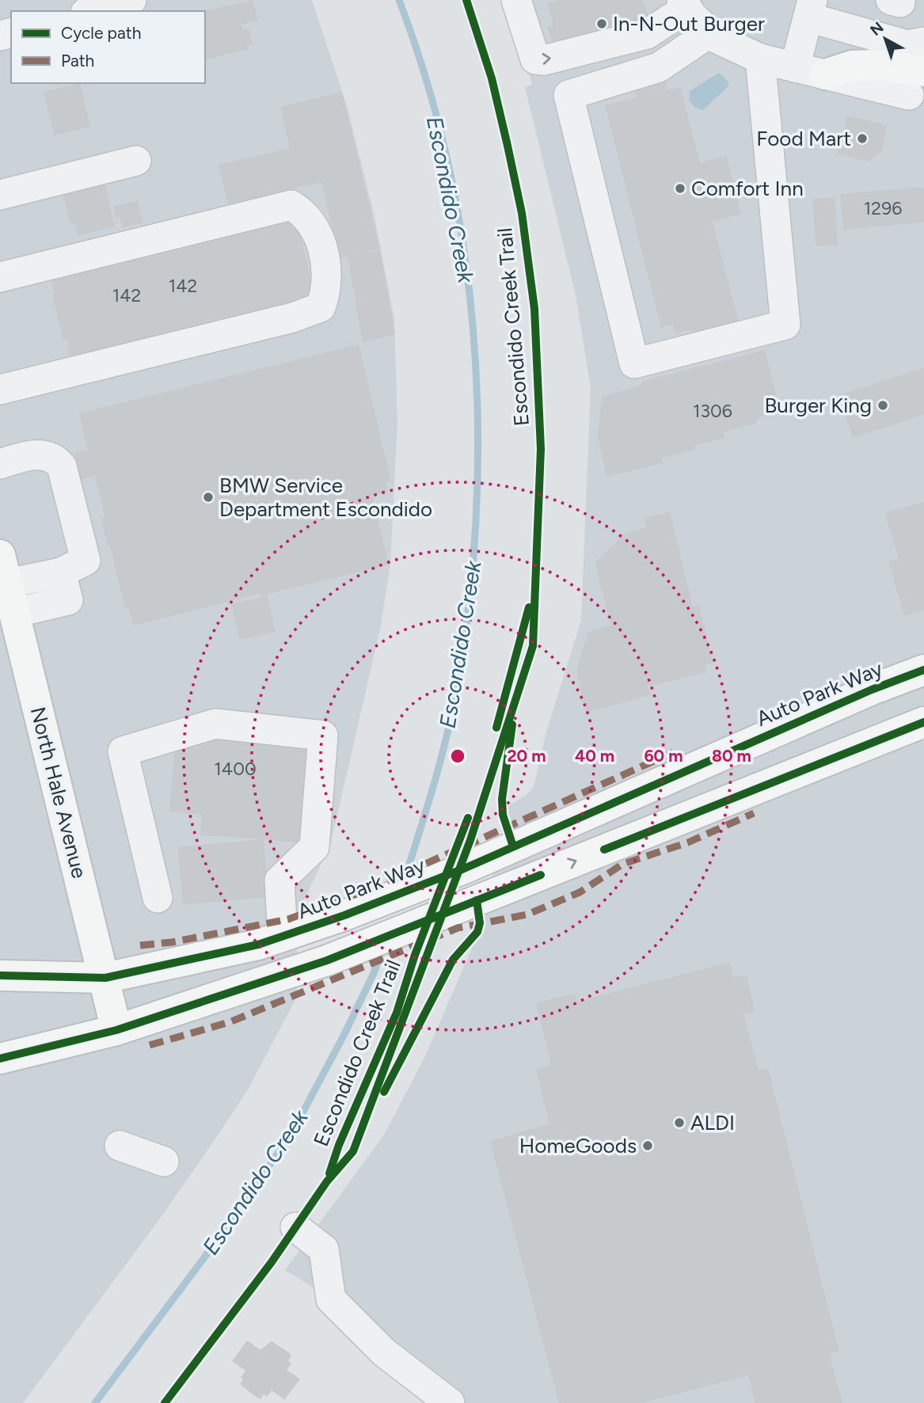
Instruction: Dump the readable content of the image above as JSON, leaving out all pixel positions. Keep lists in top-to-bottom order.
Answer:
{
  "streets": {
    "main road": ["Auto Park Way", "North Hale Avenue"],
    "cycle path": ["Escondido Creek Trail"]
  },
  "crossings": [
    ["Auto Park Way", "North Hale Avenue"]
  ],
  "water": ["Escondido Creek"],
  "places": [
    "In-N-Out Burger",
    "Food Mart",
    "Comfort Inn",
    "Burger King",
    "BMW Service Department Escondido",
    "ALDI",
    "HomeGoods"
  ],
  "house_numbers": [
    "1296",
    "142",
    "142",
    "1306",
    "1400"
  ],
  "legend": ["Cycle path", "Path"],
  "north": "top left",
  "rings": [
    "20 m",
    "40 m",
    "60 m",
    "80 m"
  ]
}
